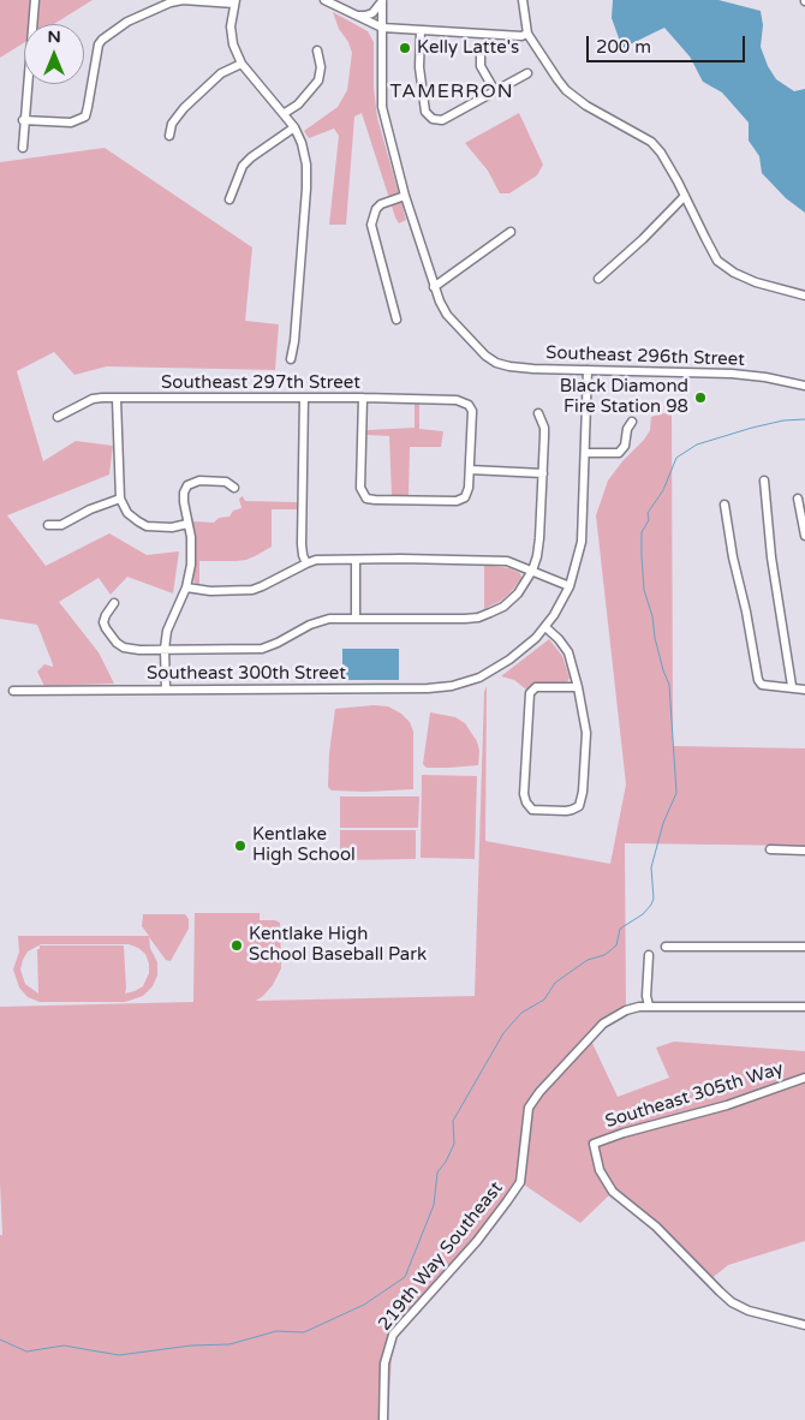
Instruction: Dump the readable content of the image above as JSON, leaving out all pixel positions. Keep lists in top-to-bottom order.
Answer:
{
  "streets": {
    "street": [
      "Southeast 296th Street",
      "Southeast 297th Street",
      "Southeast 300th Street",
      "Southeast 305th Way",
      "219th Way Southeast"
    ]
  },
  "crossings": [
    ["Southeast 296th Street", "Southeast 300th Street"]
  ],
  "districts": ["TAMERRON"],
  "places": [
    "Kelly Latte's",
    "Black Diamond Fire Station 98",
    "Kentlake High School",
    "Kentlake High School Baseball Park"
  ],
  "scale_bar": "200 m",
  "north": "top"
}
